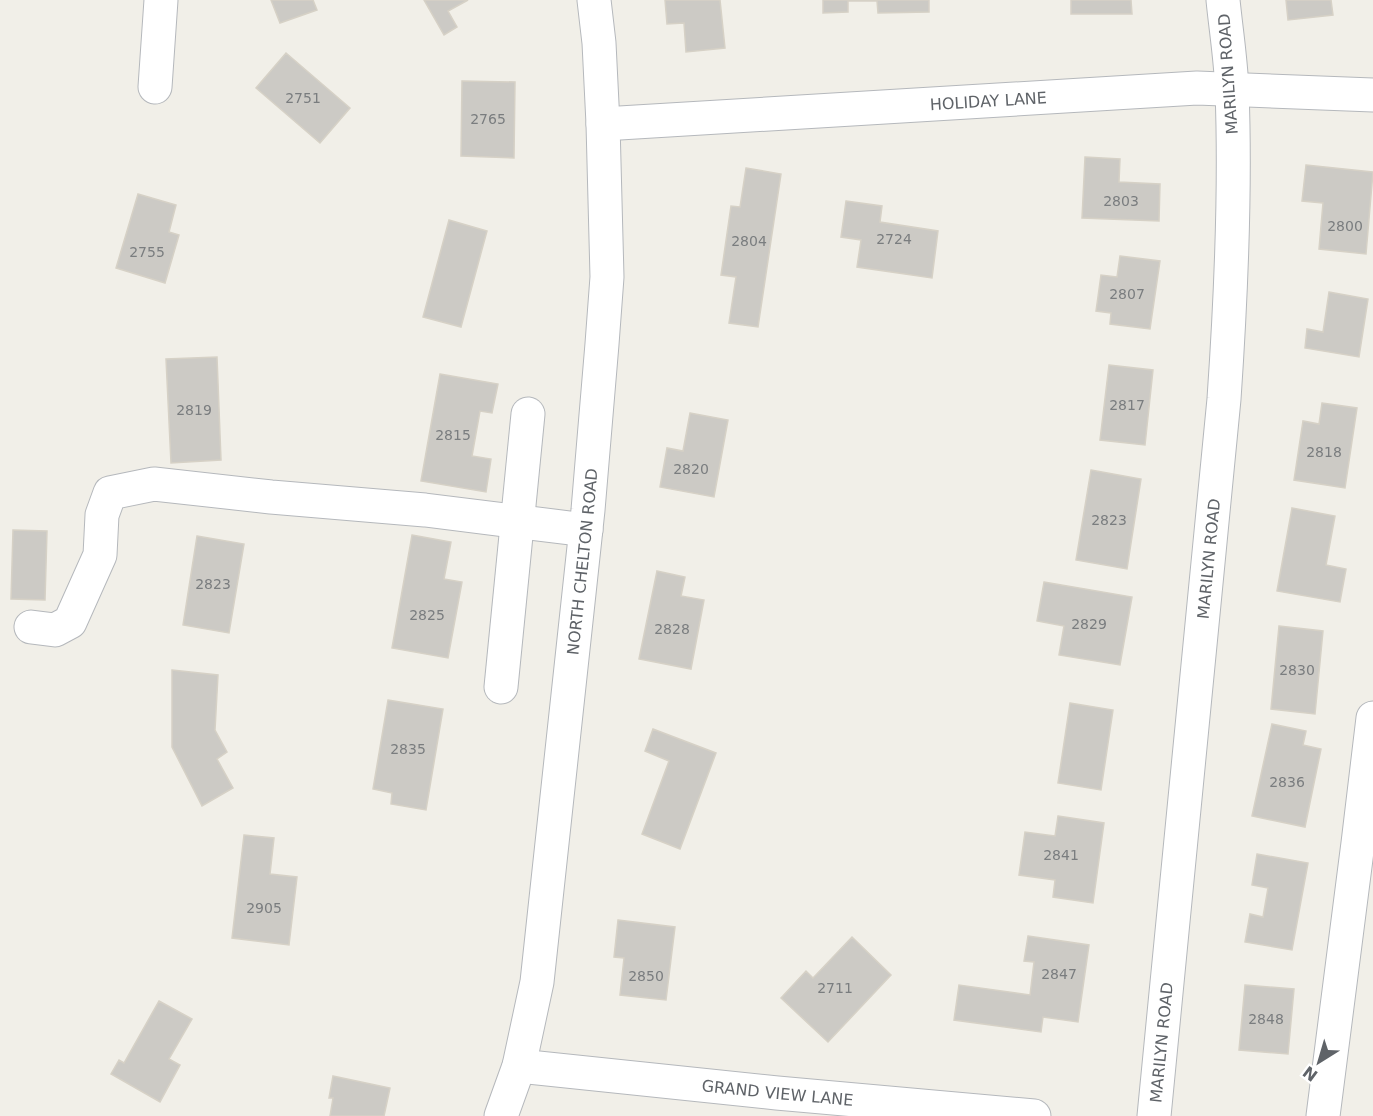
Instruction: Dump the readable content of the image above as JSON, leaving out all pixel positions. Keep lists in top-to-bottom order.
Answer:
{
  "streets": {
    "street": [
      "MARILYN ROAD",
      "HOLIDAY LANE",
      "NORTH CHELTON ROAD",
      "GRAND VIEW LANE"
    ]
  },
  "crossings": [
    ["MARILYN ROAD", "HOLIDAY LANE"],
    ["HOLIDAY LANE", "NORTH CHELTON ROAD"],
    ["NORTH CHELTON ROAD", "GRAND VIEW LANE"]
  ],
  "house_numbers": [
    "2751",
    "2765",
    "2803",
    "2800",
    "2724",
    "2804",
    "2755",
    "2807",
    "2817",
    "2819",
    "2815",
    "2818",
    "2820",
    "2823",
    "2823",
    "2825",
    "2829",
    "2828",
    "2830",
    "2835",
    "2836",
    "2841",
    "2905",
    "2847",
    "2850",
    "2711",
    "2848"
  ],
  "north": "bottom left"
}
